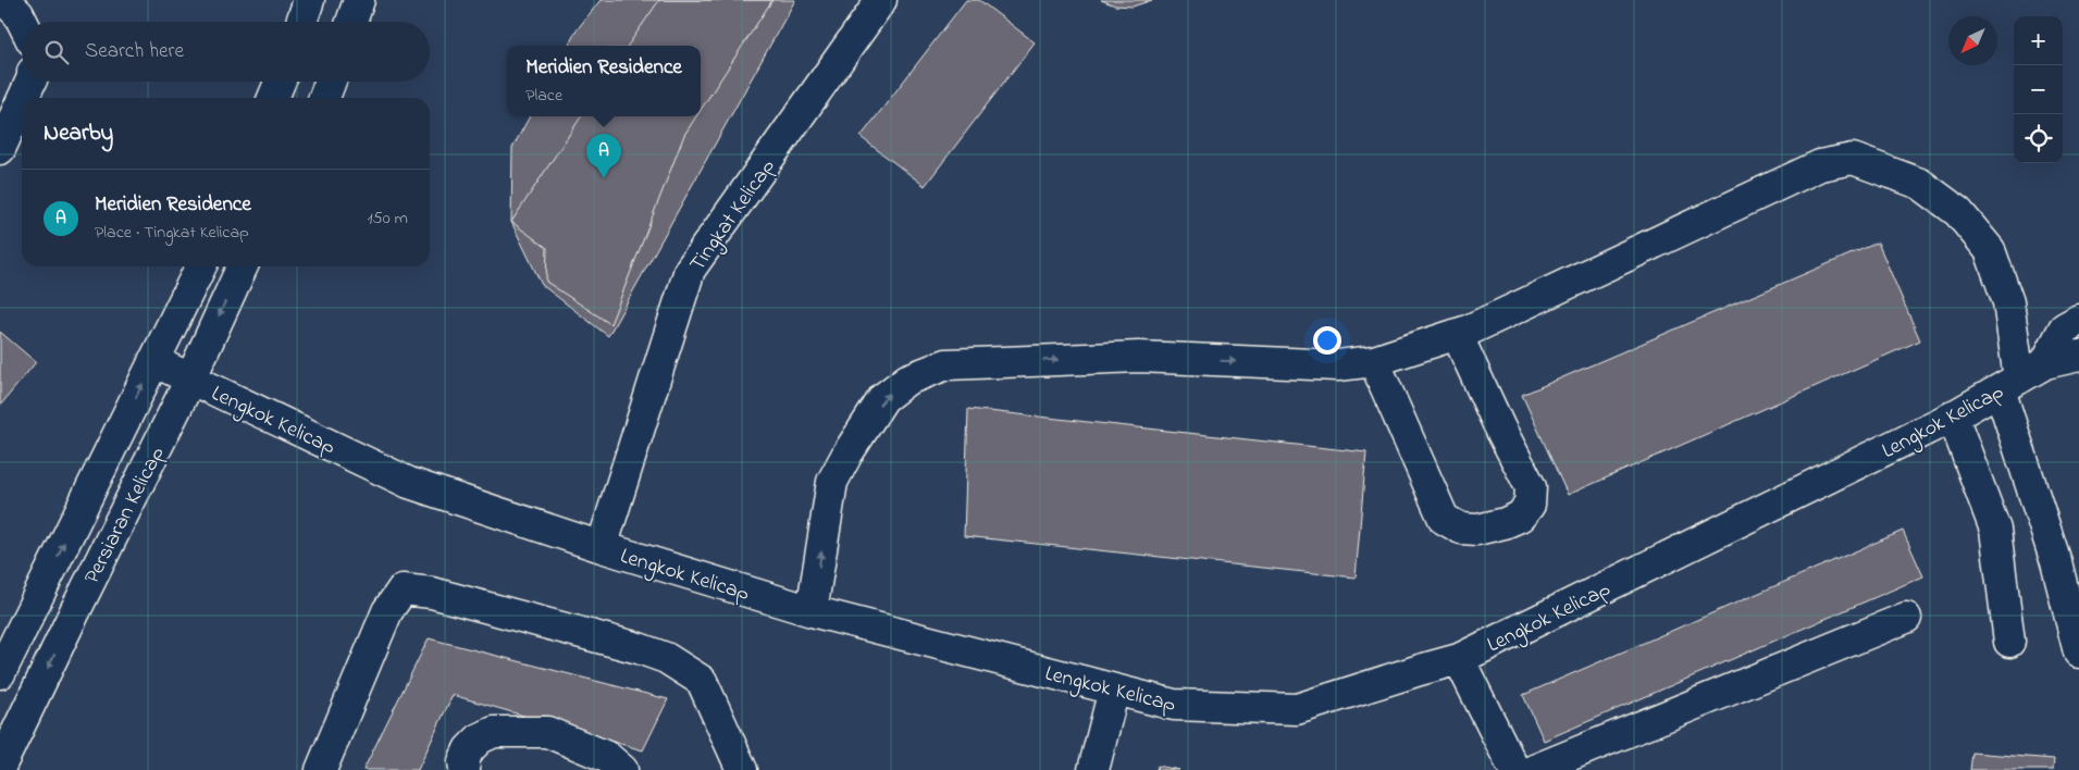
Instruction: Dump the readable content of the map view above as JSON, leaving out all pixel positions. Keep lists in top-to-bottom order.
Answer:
{
  "streets": {
    "street": ["Tingkat Kelicap", "Lengkok Kelicap", "Persiaran Kelicap"]
  },
  "crossings": [
    ["Tingkat Kelicap", "Lengkok Kelicap"],
    ["Lengkok Kelicap", "Persiaran Kelicap"]
  ],
  "north": "bottom left",
  "page": {
    "map_buttons": ["+", "−"],
    "search": "Search here",
    "popup": ["Meridien Residence", "Place"],
    "heading": "Nearby",
    "pins": "A",
    "list": [
      {
        "mark": "A",
        "name": "Meridien Residence",
        "note": "Place · Tingkat Kelicap",
        "value": "150 m"
      }
    ]
  }
}
